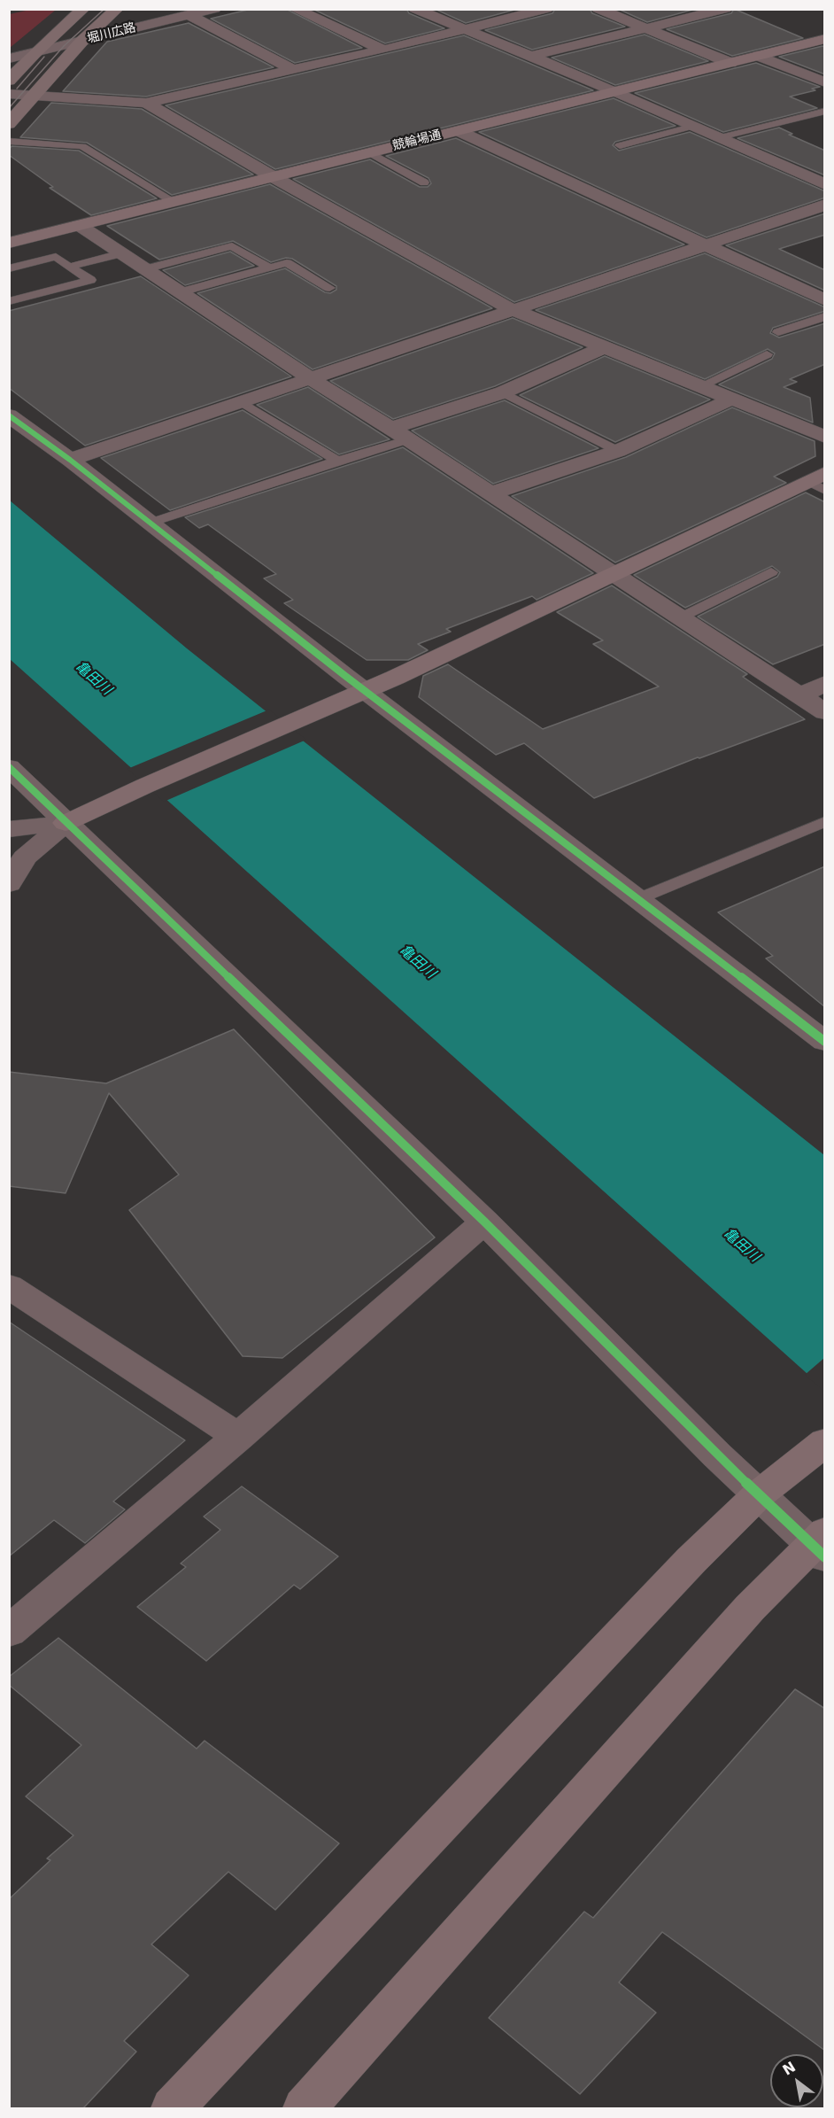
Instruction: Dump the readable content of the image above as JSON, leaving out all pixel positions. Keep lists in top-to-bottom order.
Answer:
{
  "streets": {
    "street": ["堀川広路", "競輪場通"]
  },
  "water": ["亀田川"],
  "north": "top left"
}
